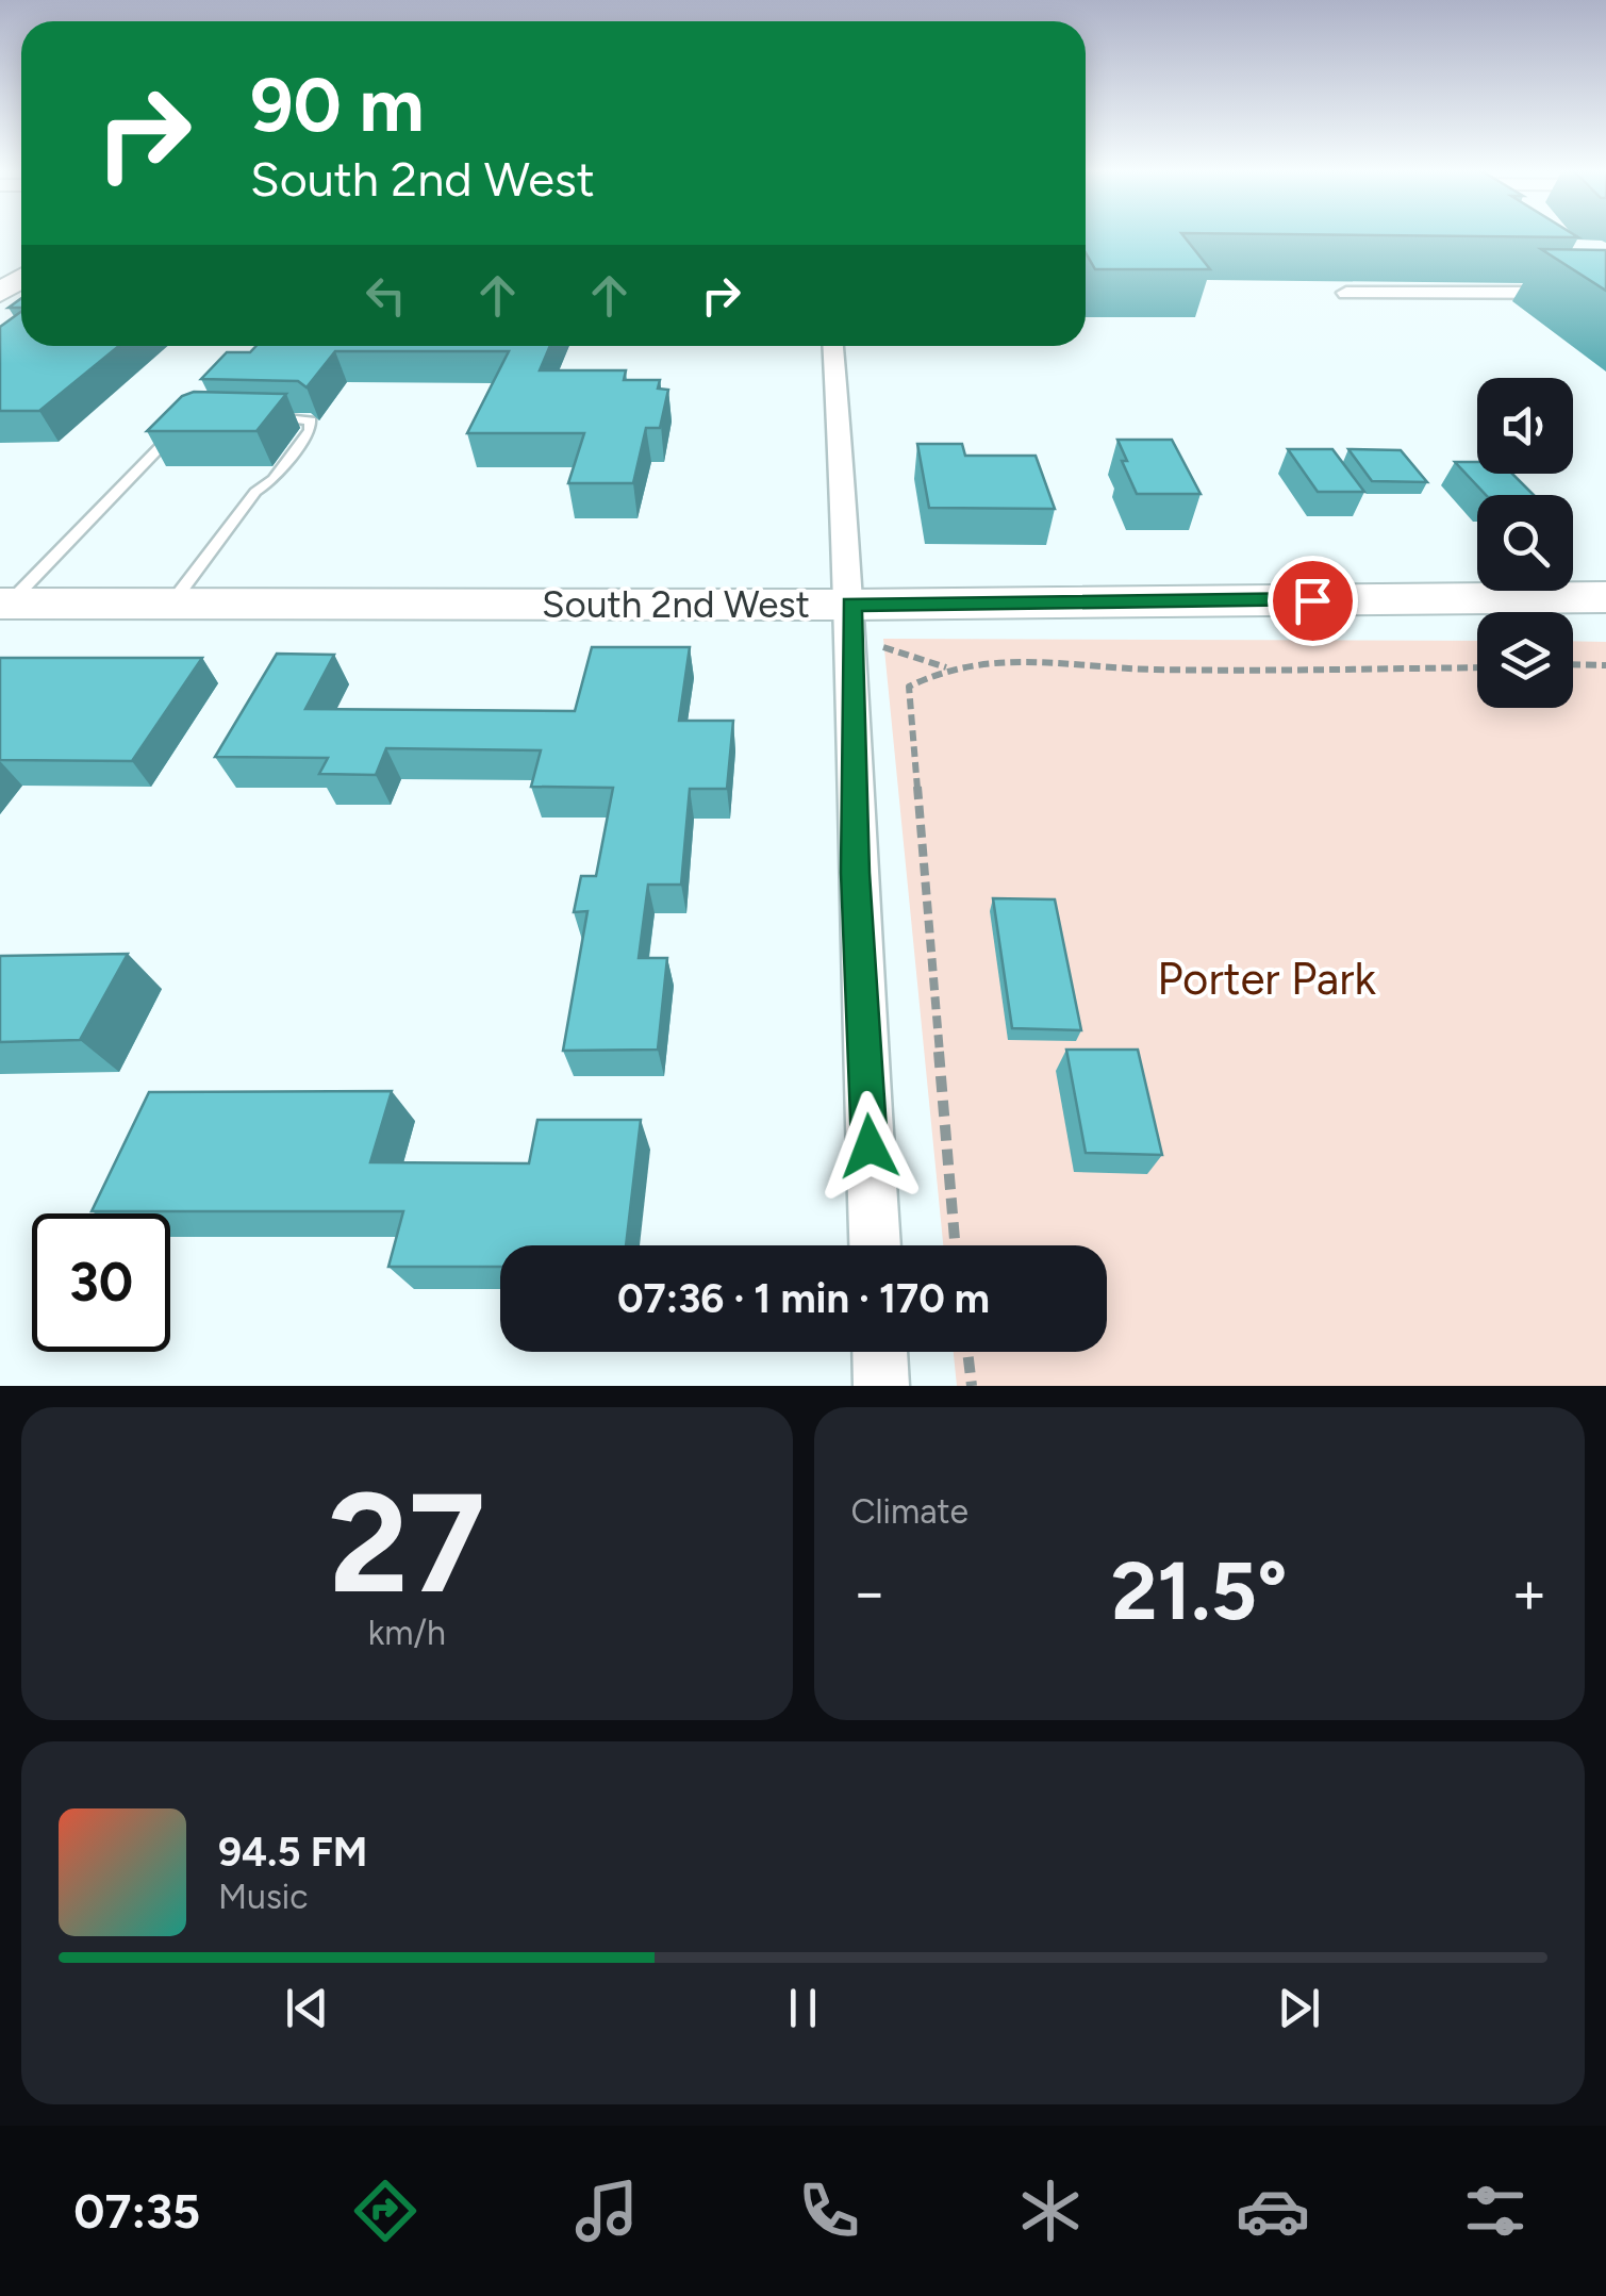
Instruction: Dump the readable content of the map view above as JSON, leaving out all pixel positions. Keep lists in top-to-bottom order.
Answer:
{
  "streets": {
    "main road": ["South 2nd West"]
  },
  "parks": ["Porter Park"],
  "page": {
    "turn": ["90 m", "South 2nd West"],
    "limit": "30",
    "trip": "07:36 · 1 min · 170 m",
    "tile": [
      ["27", "km/h"],
      "Climate"
    ],
    "heat": ["−", "21.5°", "+"],
    "song": ["94.5 FM", "Music"],
    "tabs": "07:35"
  }
}
